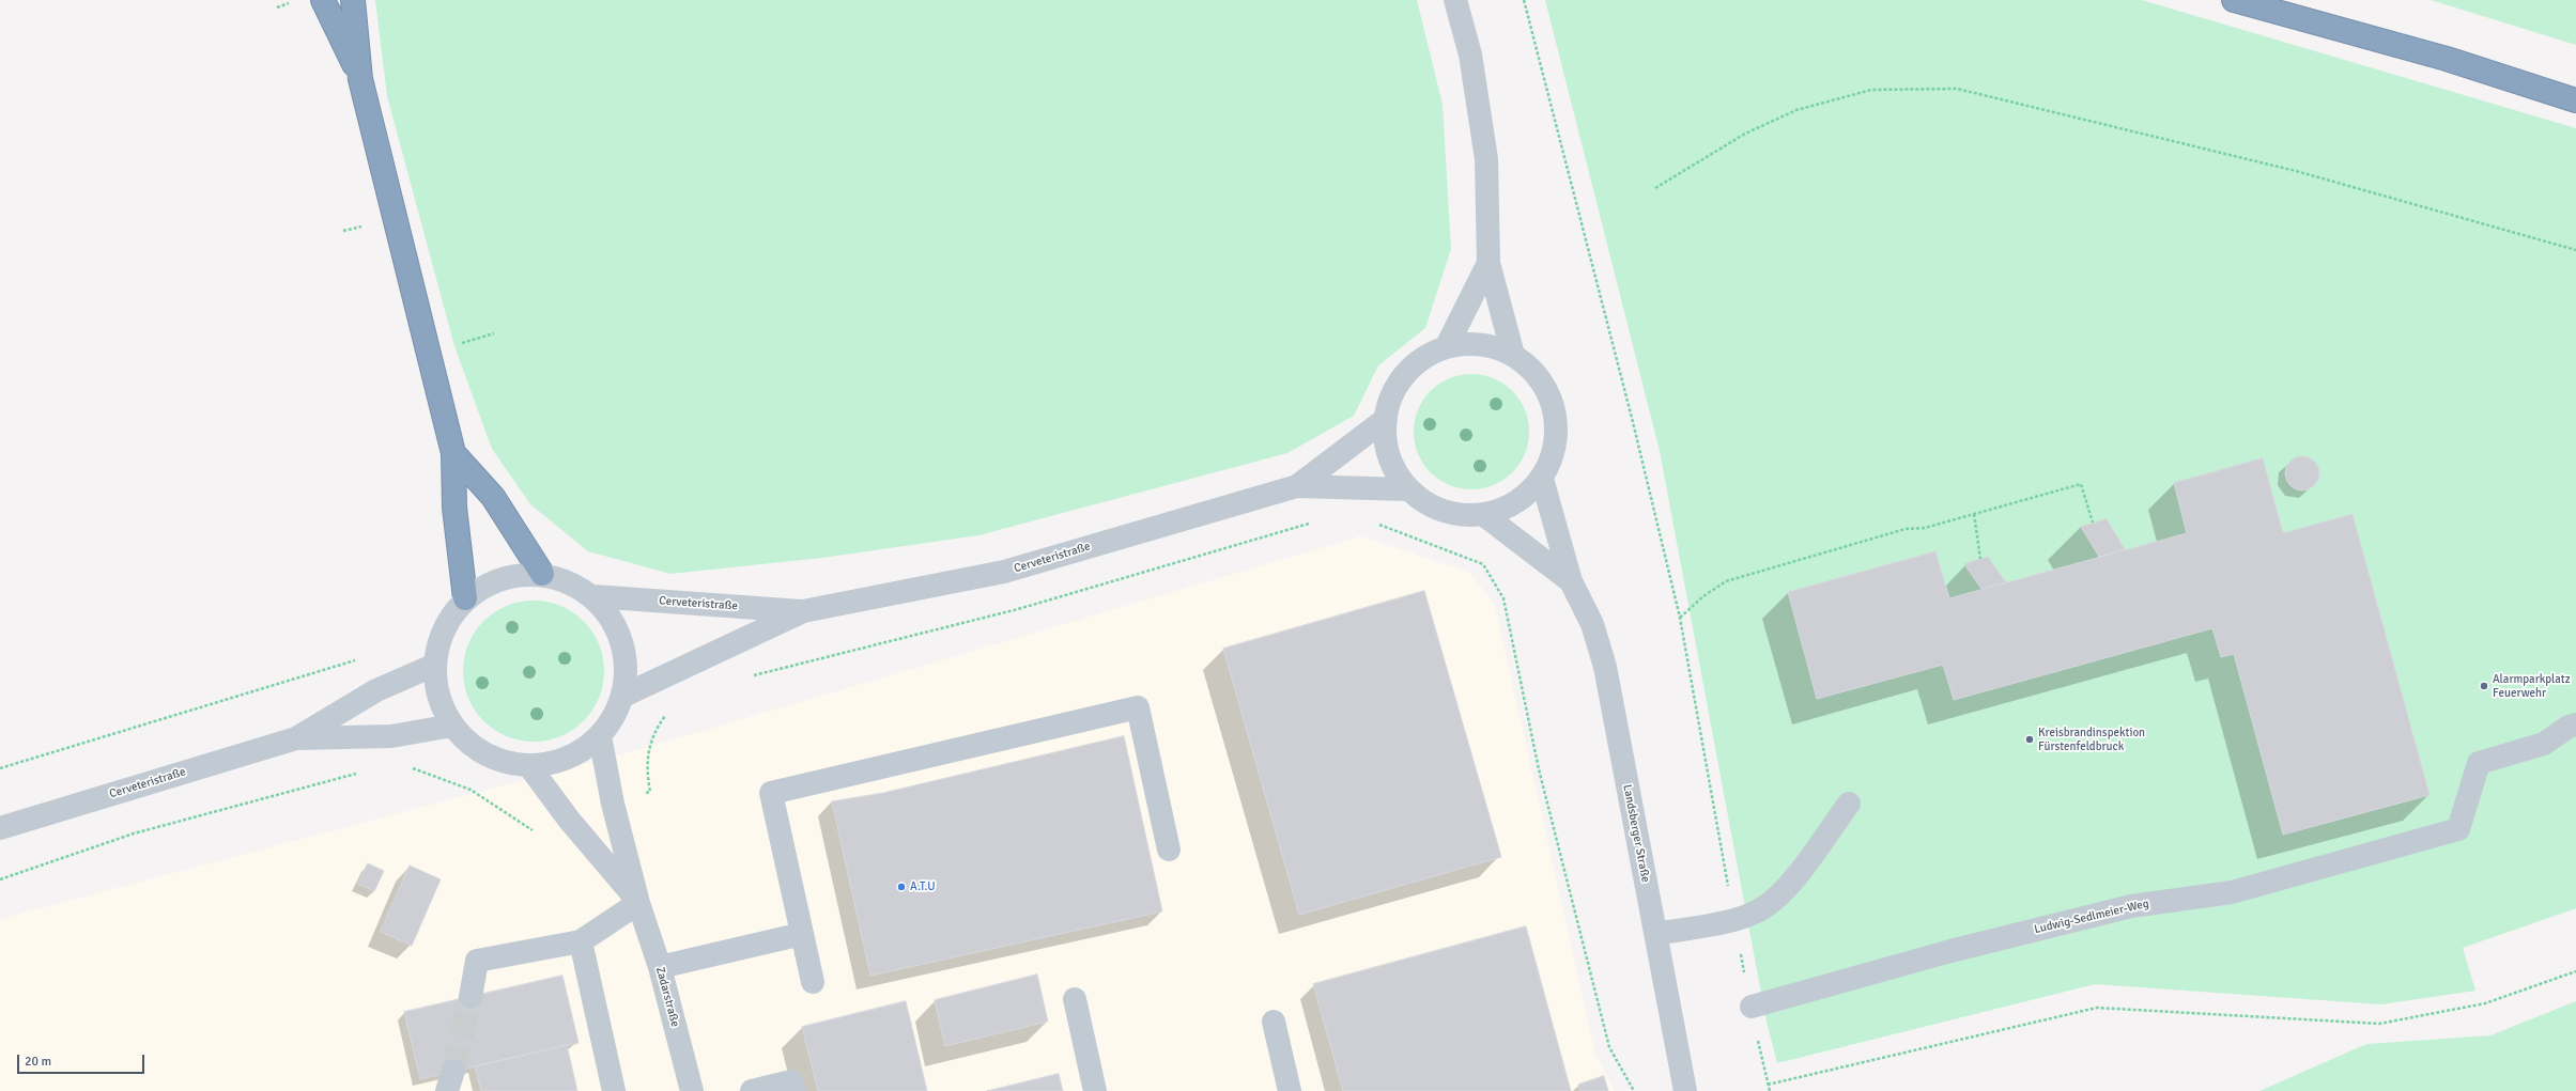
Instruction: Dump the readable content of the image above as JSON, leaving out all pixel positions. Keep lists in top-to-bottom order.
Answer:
{
  "streets": {
    "street": [
      "Cerveteristraße",
      "Landsberger Straße",
      "Ludwig-Sedlmeier-Weg",
      "Zadarstraße"
    ]
  },
  "crossings": [
    ["Cerveteristraße", "Zadarstraße"]
  ],
  "places": ["Alarmparkplatz Feuerwehr", "Kreisbrandinspektion Fürstenfeldbruck", "A.T.U"],
  "scale_bar": "20 m"
}
